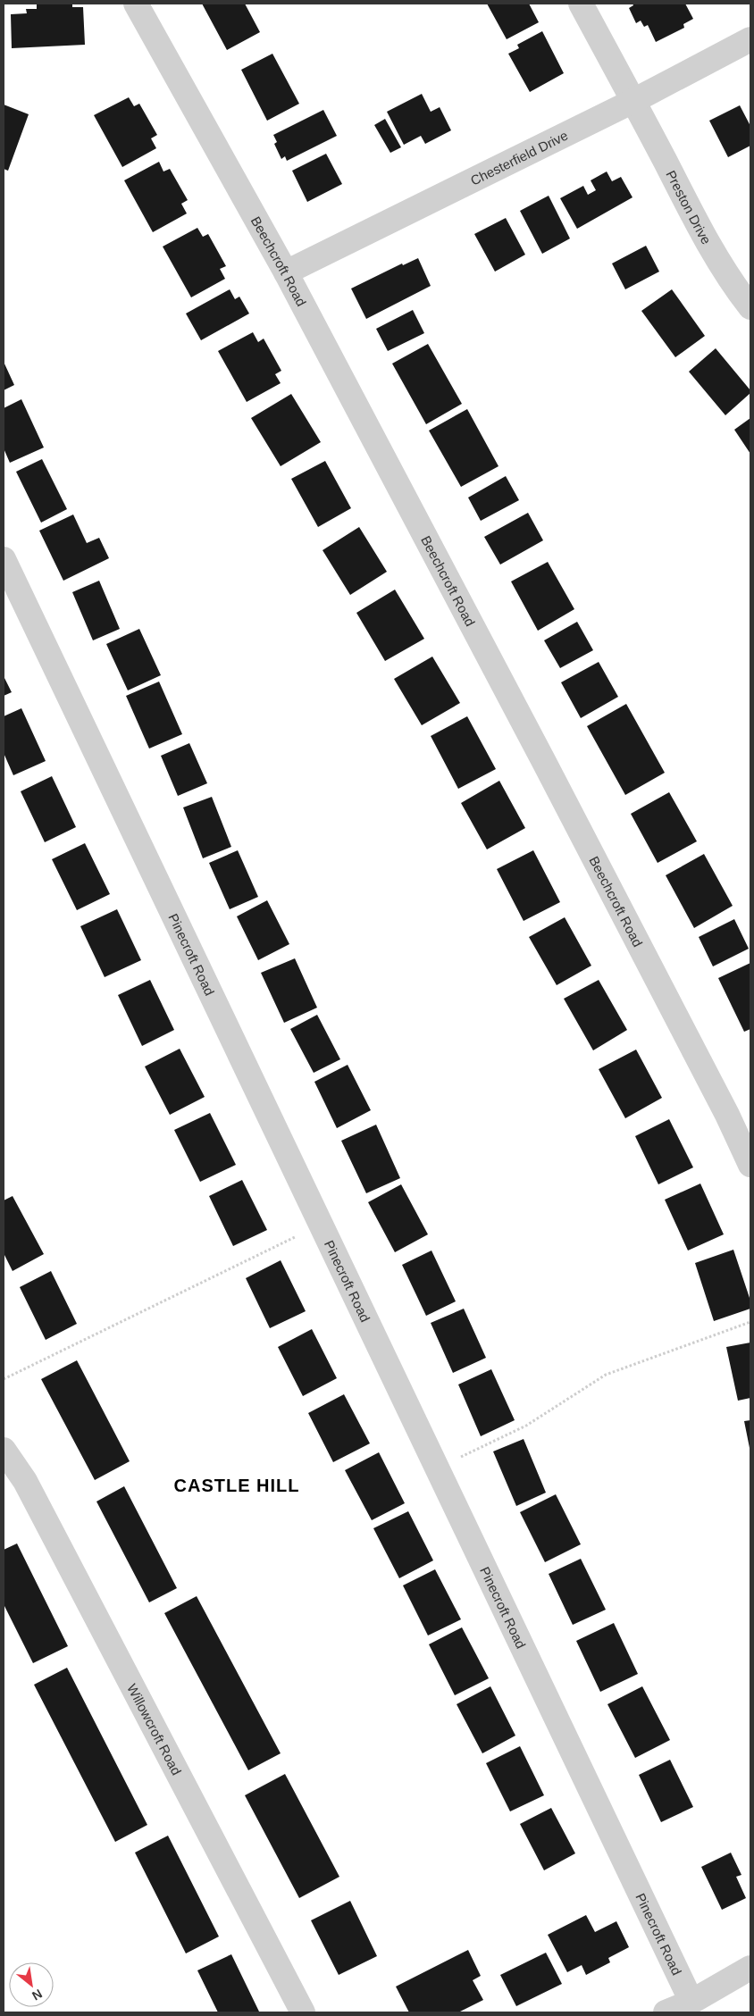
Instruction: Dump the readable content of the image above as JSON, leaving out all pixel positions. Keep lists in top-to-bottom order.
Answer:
{
  "streets": {
    "street": [
      "Chesterfield Drive",
      "Preston Drive",
      "Beechcroft Road",
      "Pinecroft Road",
      "Willowcroft Road"
    ]
  },
  "crossings": [
    ["Chesterfield Drive", "Preston Drive"],
    ["Chesterfield Drive", "Beechcroft Road"]
  ],
  "districts": ["CASTLE HILL"],
  "north": "bottom right"
}
